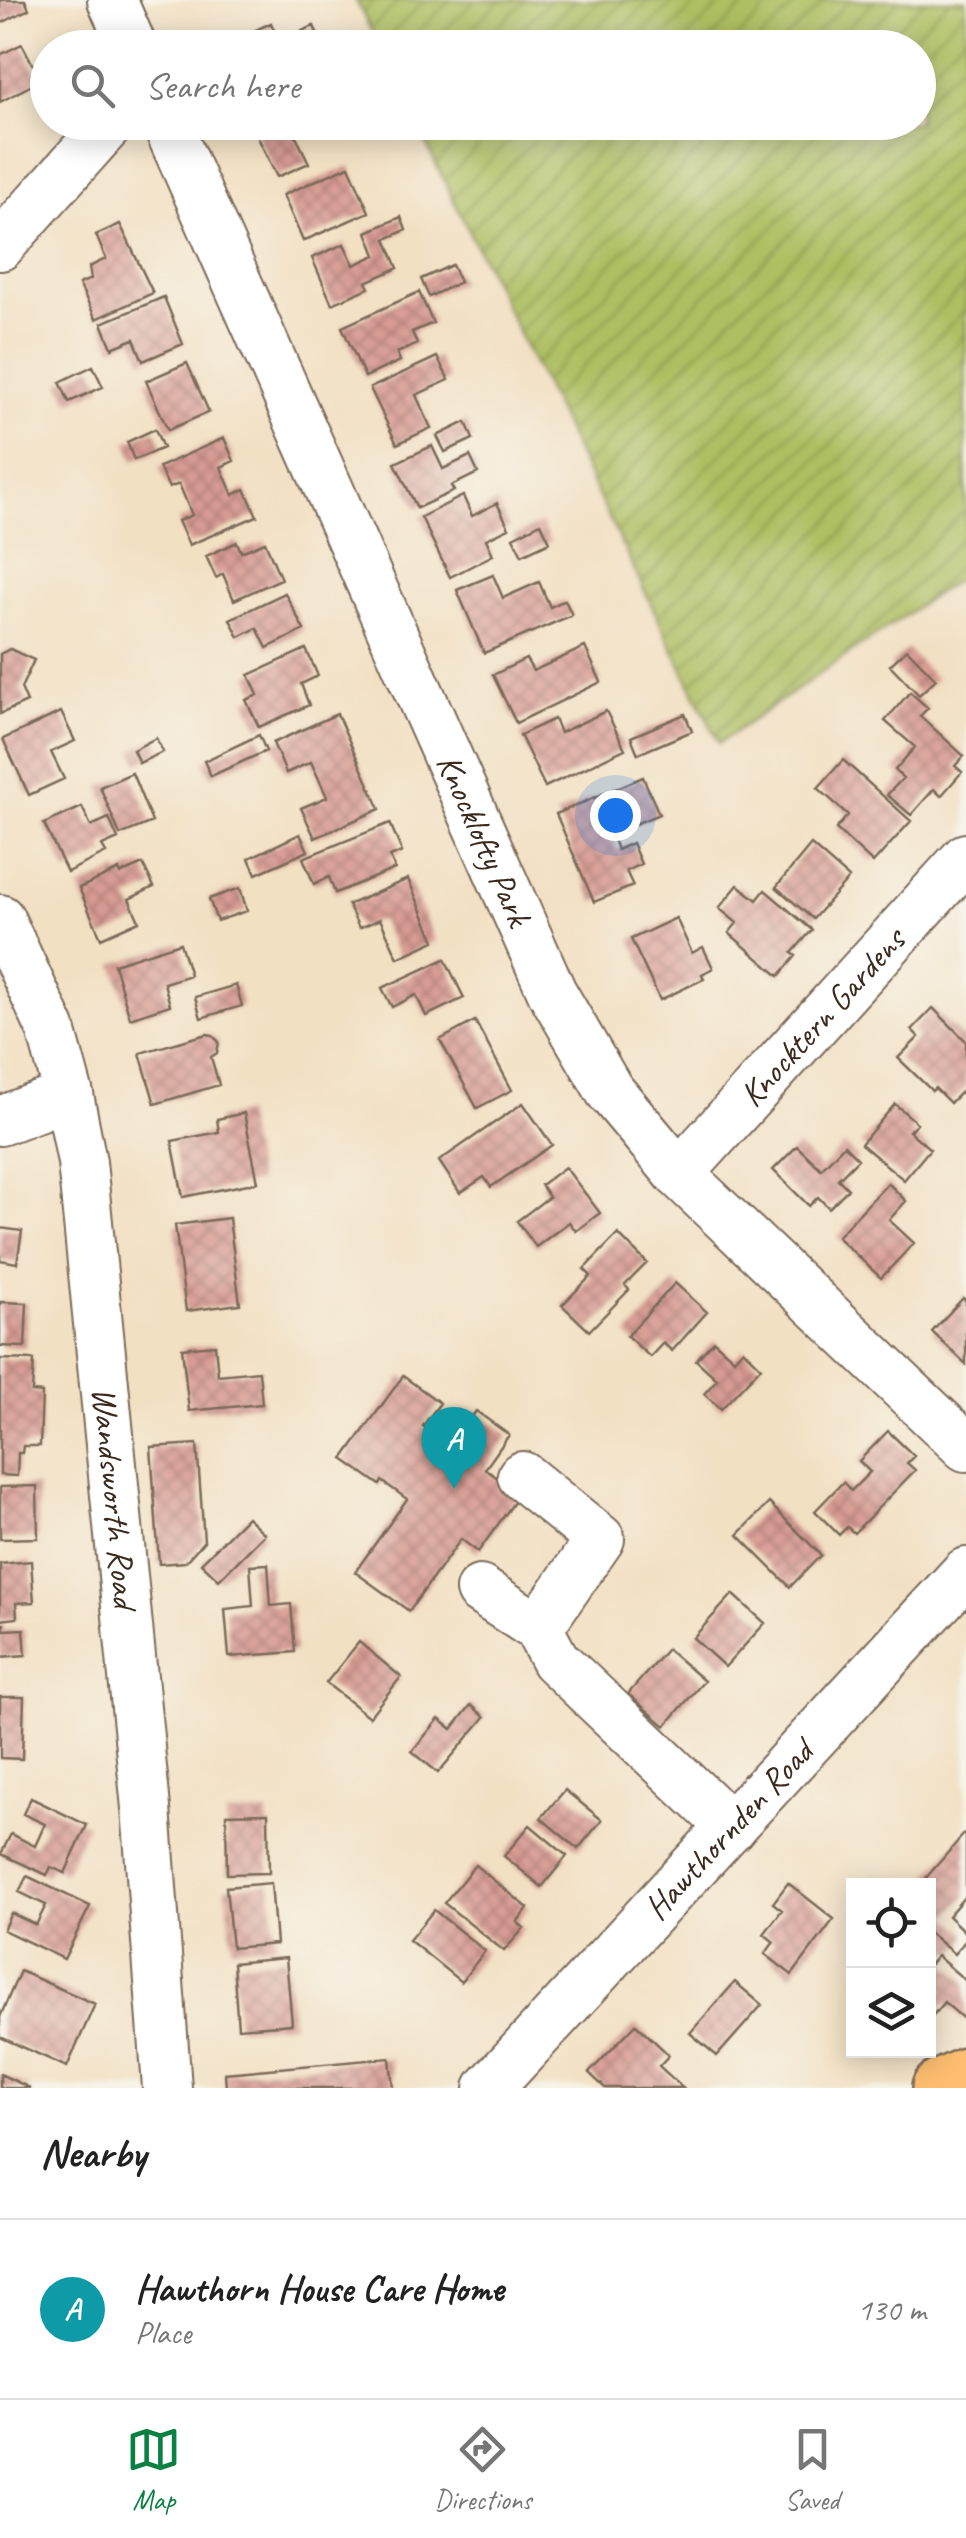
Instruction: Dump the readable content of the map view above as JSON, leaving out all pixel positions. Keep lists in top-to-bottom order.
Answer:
{
  "streets": {
    "street": [
      "Knocklofty Park",
      "Knocktern Gardens",
      "Wandsworth Road",
      "Hawthornden Road"
    ]
  },
  "crossings": [
    ["Knocklofty Park", "Knocktern Gardens"]
  ],
  "page": {
    "search": "Search here",
    "pins": "A",
    "heading": "Nearby",
    "list": [
      {
        "mark": "A",
        "name": "Hawthorn House Care Home",
        "note": "Place",
        "value": "130 m"
      }
    ],
    "nav": ["Map", "Directions", "Saved"]
  }
}
